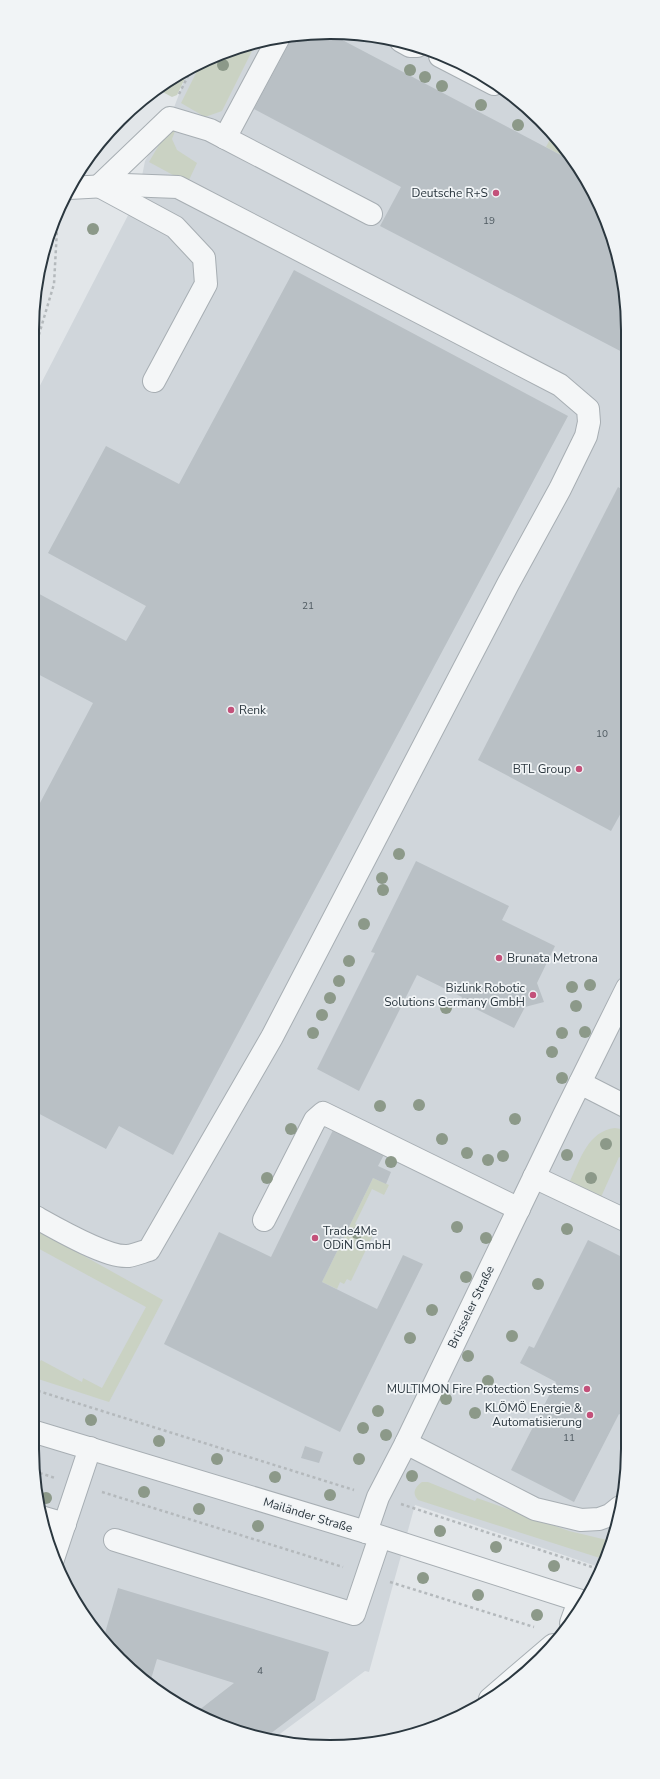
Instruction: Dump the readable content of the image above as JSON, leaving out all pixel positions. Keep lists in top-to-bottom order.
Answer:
{
  "streets": {
    "street": ["Brüsseler Straße", "Mailänder Straße"]
  },
  "crossings": [
    ["Brüsseler Straße", "Mailänder Straße"]
  ],
  "places": [
    "Deutsche R+S",
    "Renk",
    "BTL Group",
    "Brunata Metrona",
    "Bizlink Robotic Solutions Germany GmbH",
    "Trade4Me ODiN GmbH",
    "MULTIMON Fire Protection Systems",
    "KLÖMÖ Energie & Automatisierung"
  ],
  "house_numbers": [
    "19",
    "21",
    "10",
    "11",
    "4"
  ]
}
